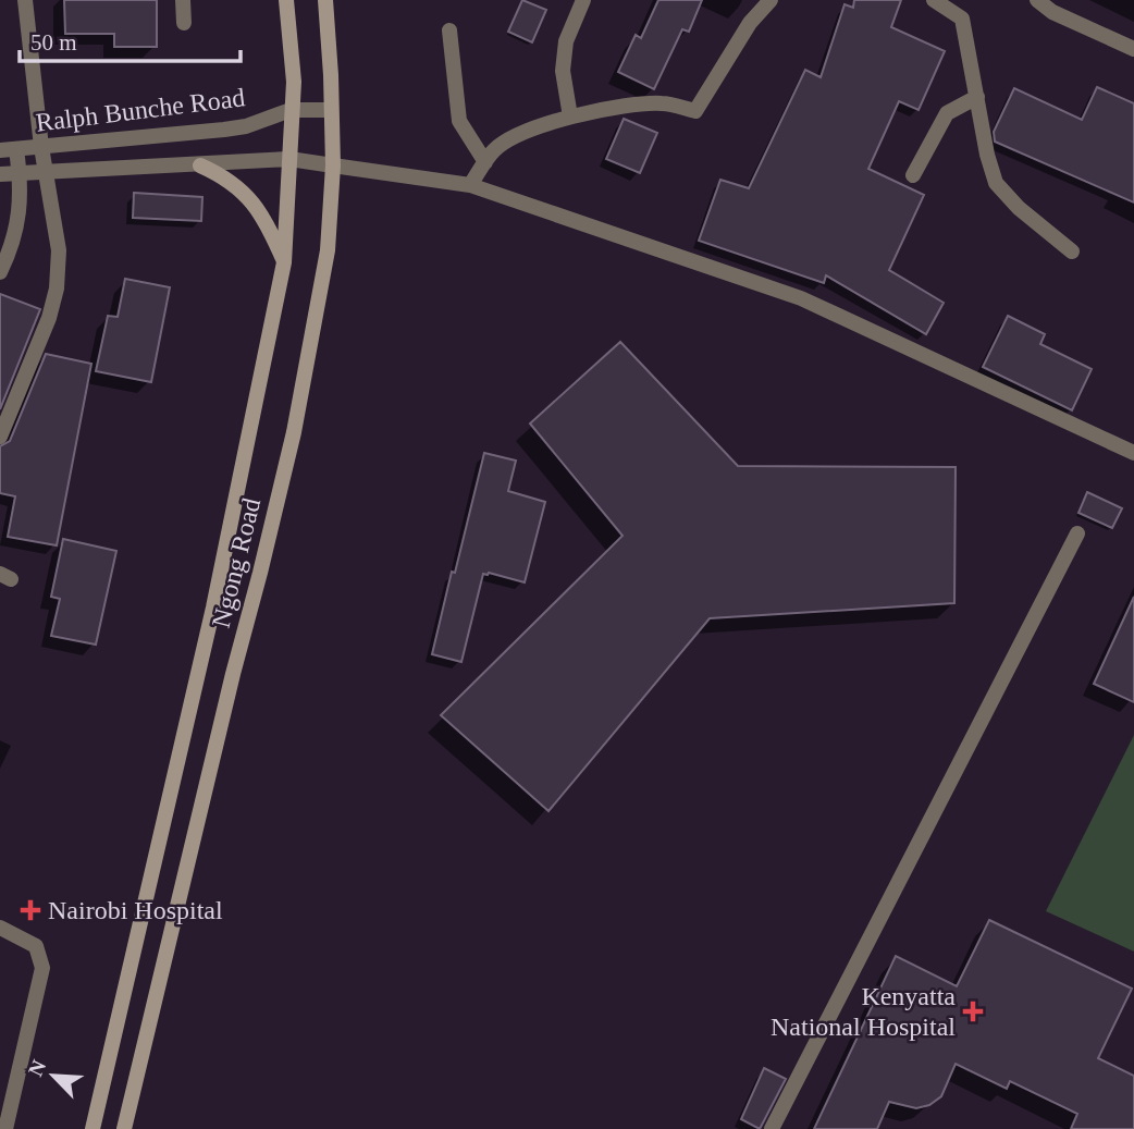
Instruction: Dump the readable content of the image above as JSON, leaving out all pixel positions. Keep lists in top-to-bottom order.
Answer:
{
  "streets": {
    "main road": ["Ngong Road"],
    "street": ["Ralph Bunche Road"]
  },
  "crossings": [
    ["Ralph Bunche Road", "Ngong Road"]
  ],
  "places": {
    "health": ["Nairobi Hospital", "Kenyatta National Hospital"]
  },
  "scale_bar": "50 m",
  "north": "top left"
}
